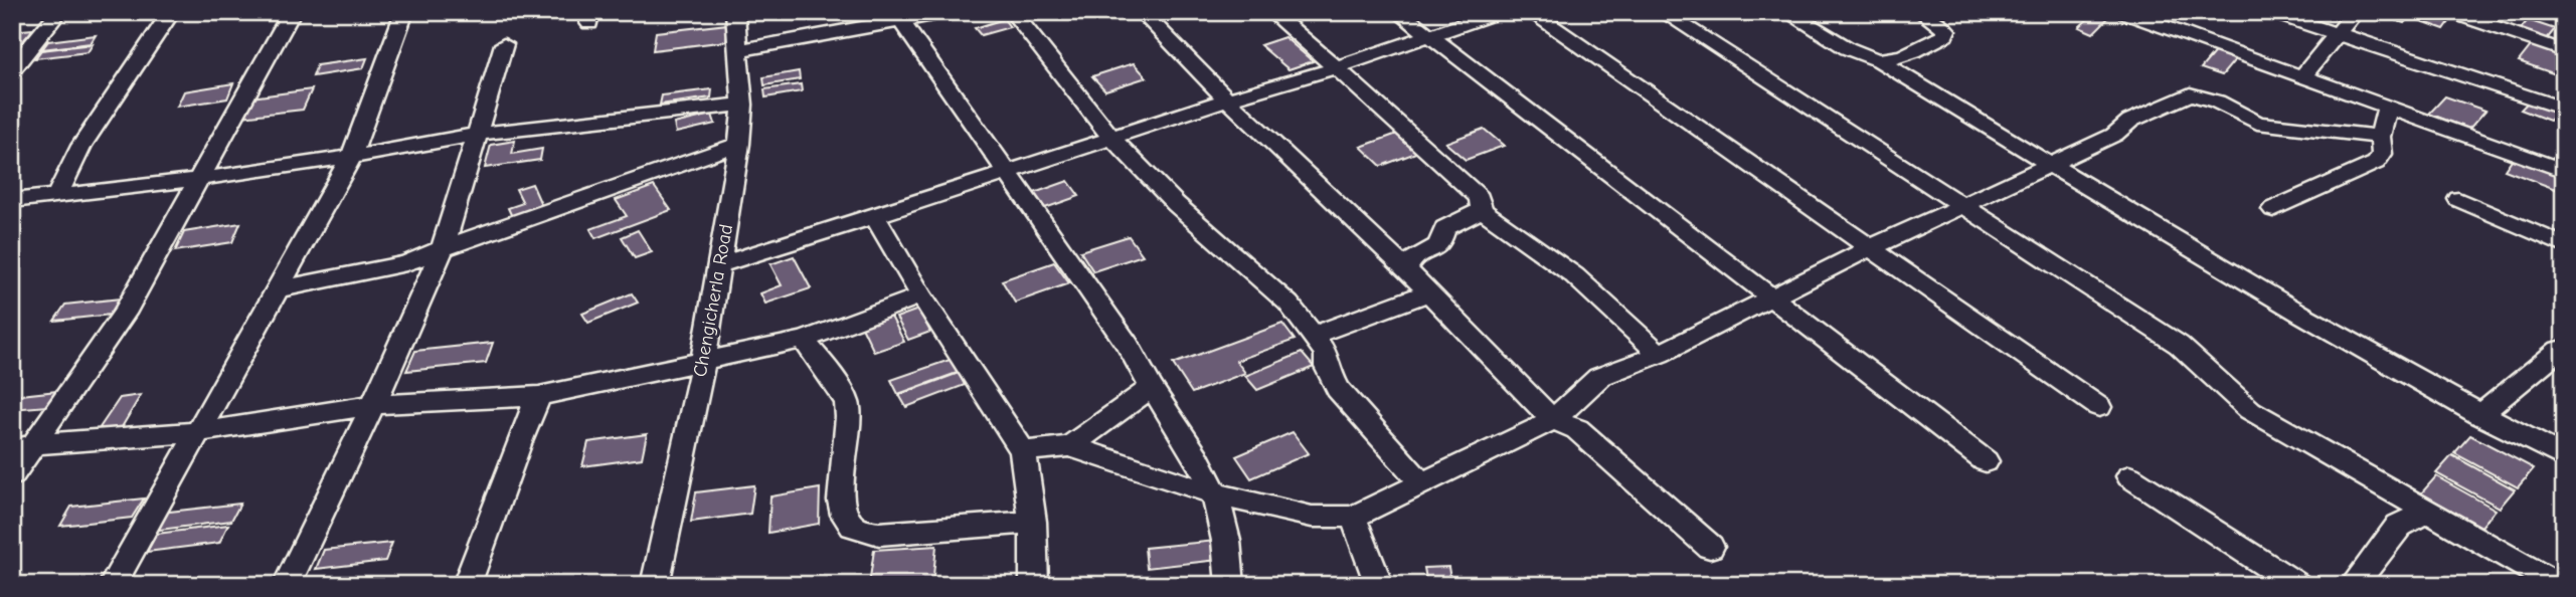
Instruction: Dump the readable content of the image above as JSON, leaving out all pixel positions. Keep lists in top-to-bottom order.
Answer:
{
  "streets": {
    "street": ["Chengicherla Road"]
  }
}
